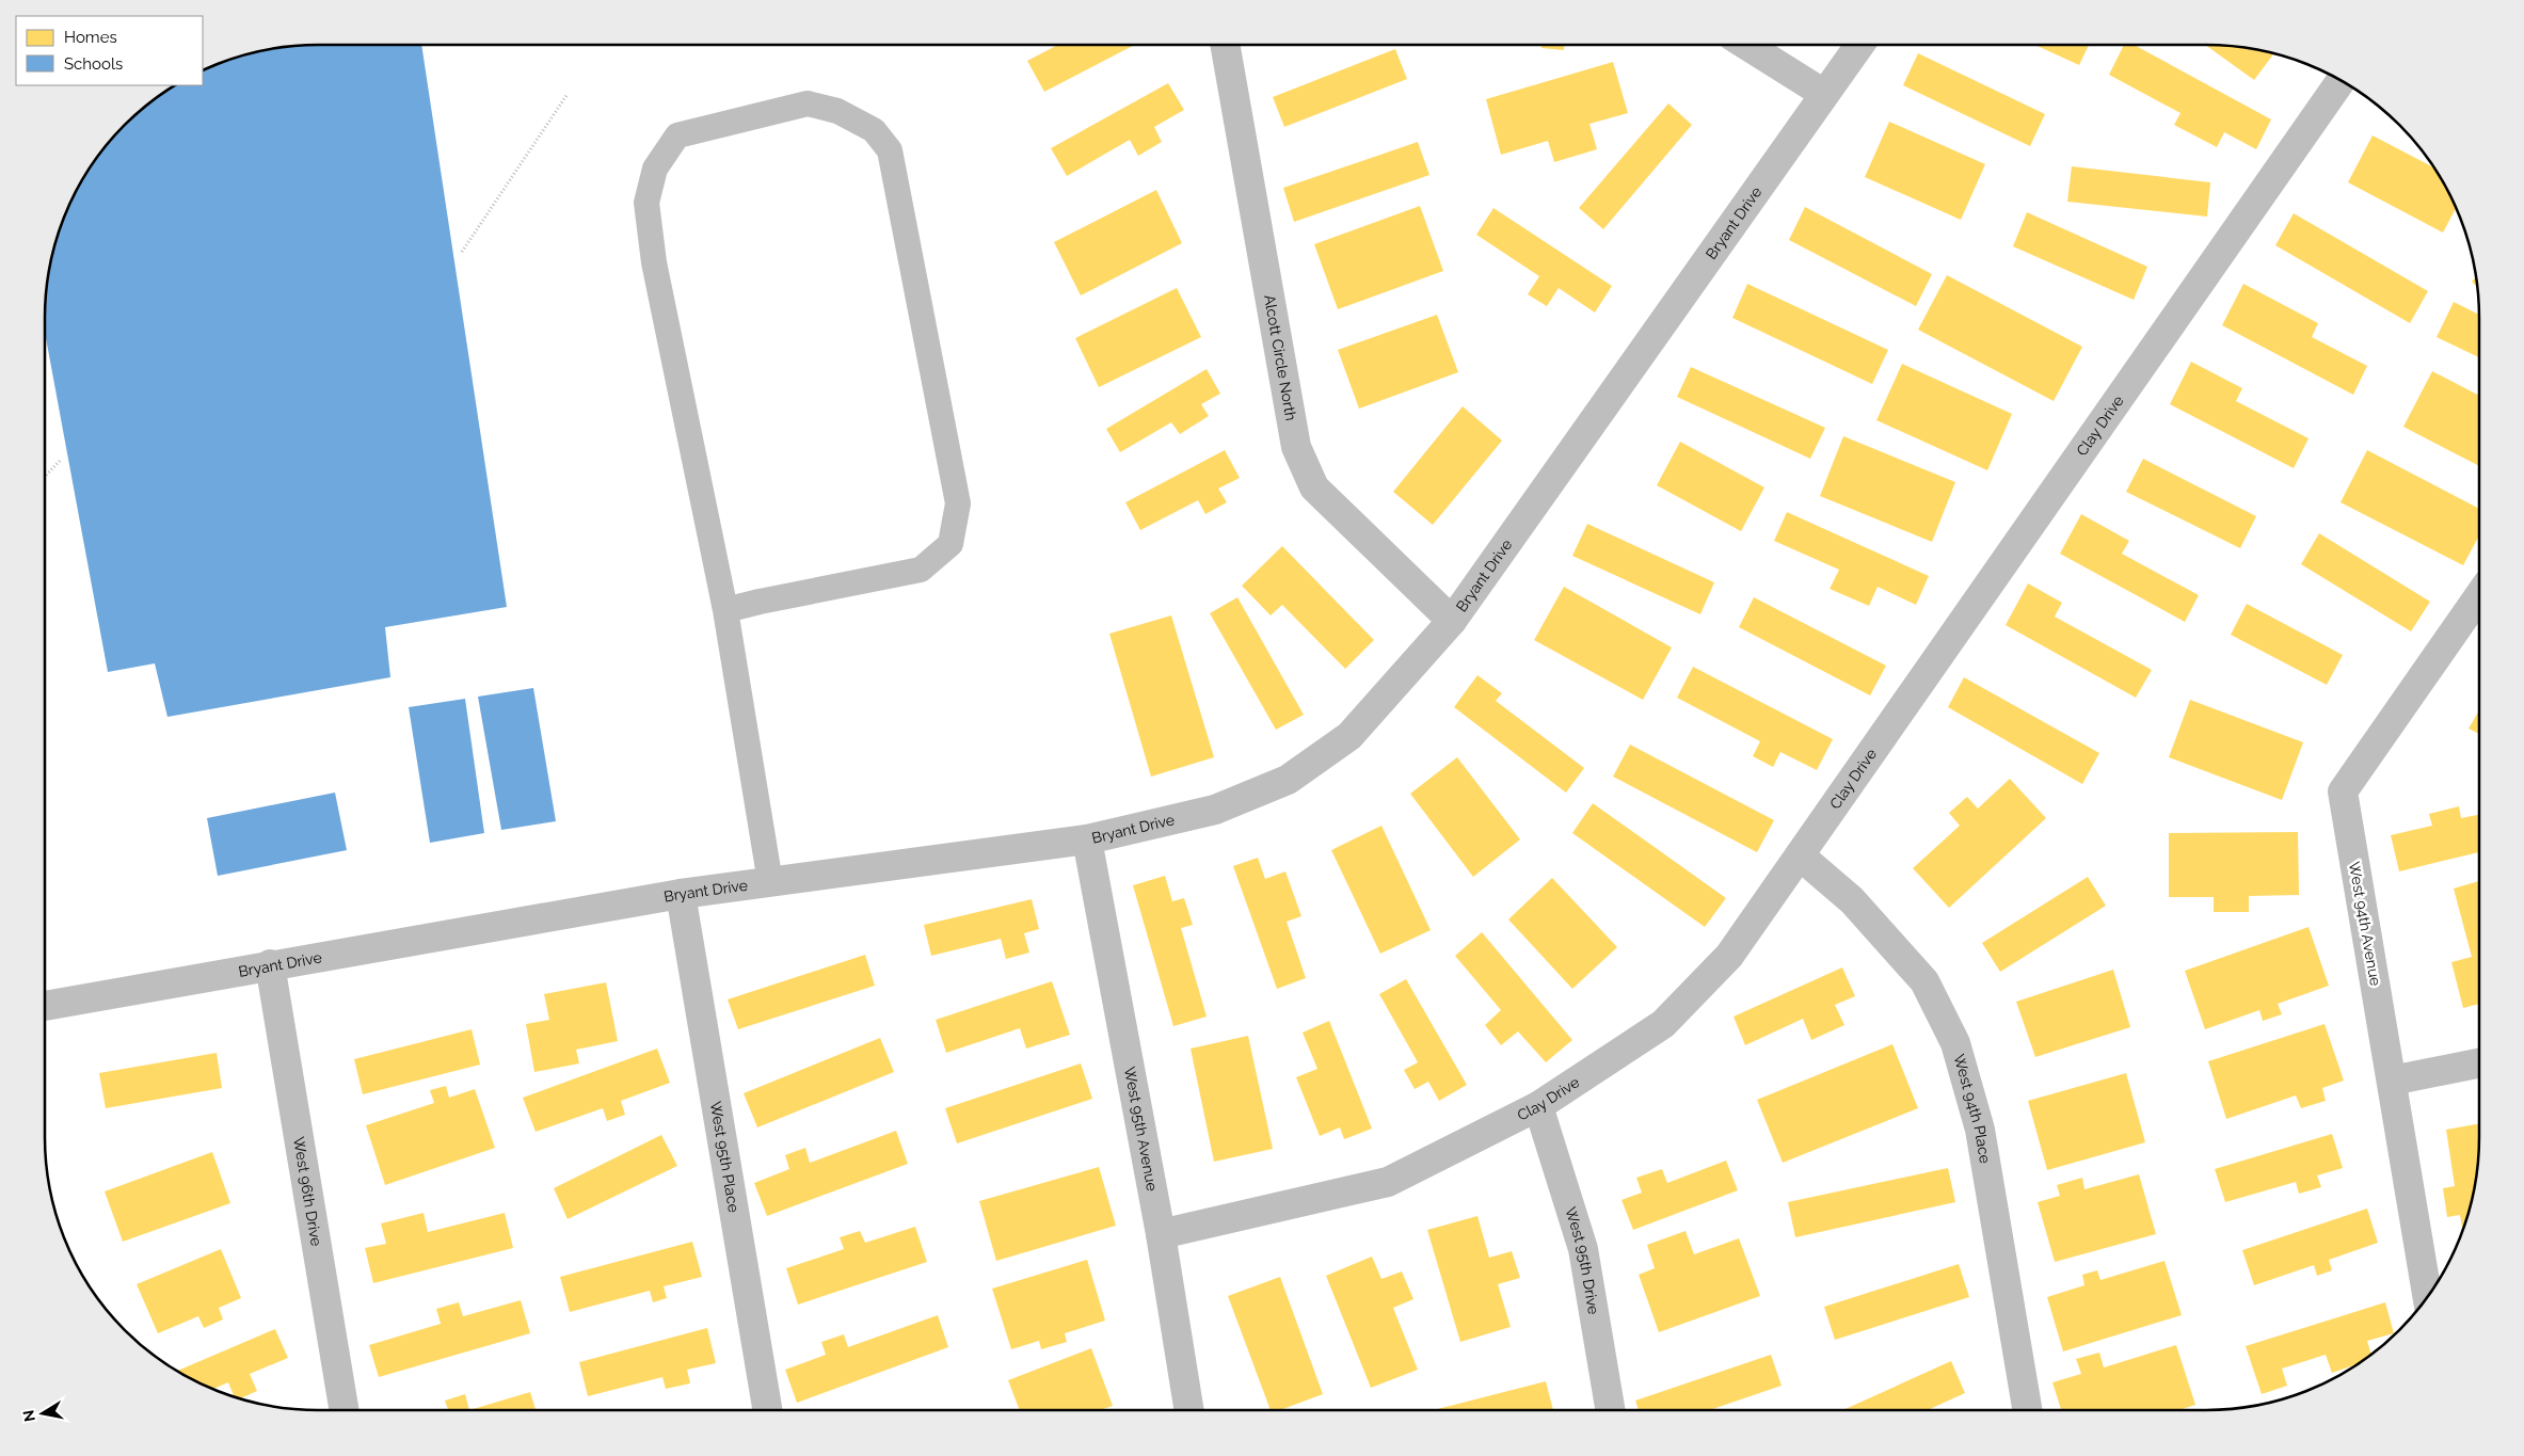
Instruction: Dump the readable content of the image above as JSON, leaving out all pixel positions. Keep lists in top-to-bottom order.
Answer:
{
  "streets": {
    "street": [
      "Bryant Drive",
      "Alcott Circle North",
      "Clay Drive",
      "West 94th Avenue",
      "West 94th Place",
      "West 95th Avenue",
      "West 95th Place",
      "West 96th Drive",
      "West 95th Drive"
    ]
  },
  "crossings": [
    ["Bryant Drive", "Alcott Circle North"],
    ["Bryant Drive", "West 95th Avenue"],
    ["Bryant Drive", "West 95th Place"],
    ["Bryant Drive", "West 96th Drive"],
    ["Clay Drive", "West 94th Place"],
    ["Clay Drive", "West 95th Avenue"],
    ["Clay Drive", "West 95th Drive"]
  ],
  "legend": ["Homes", "Schools"],
  "north": "left"
}
